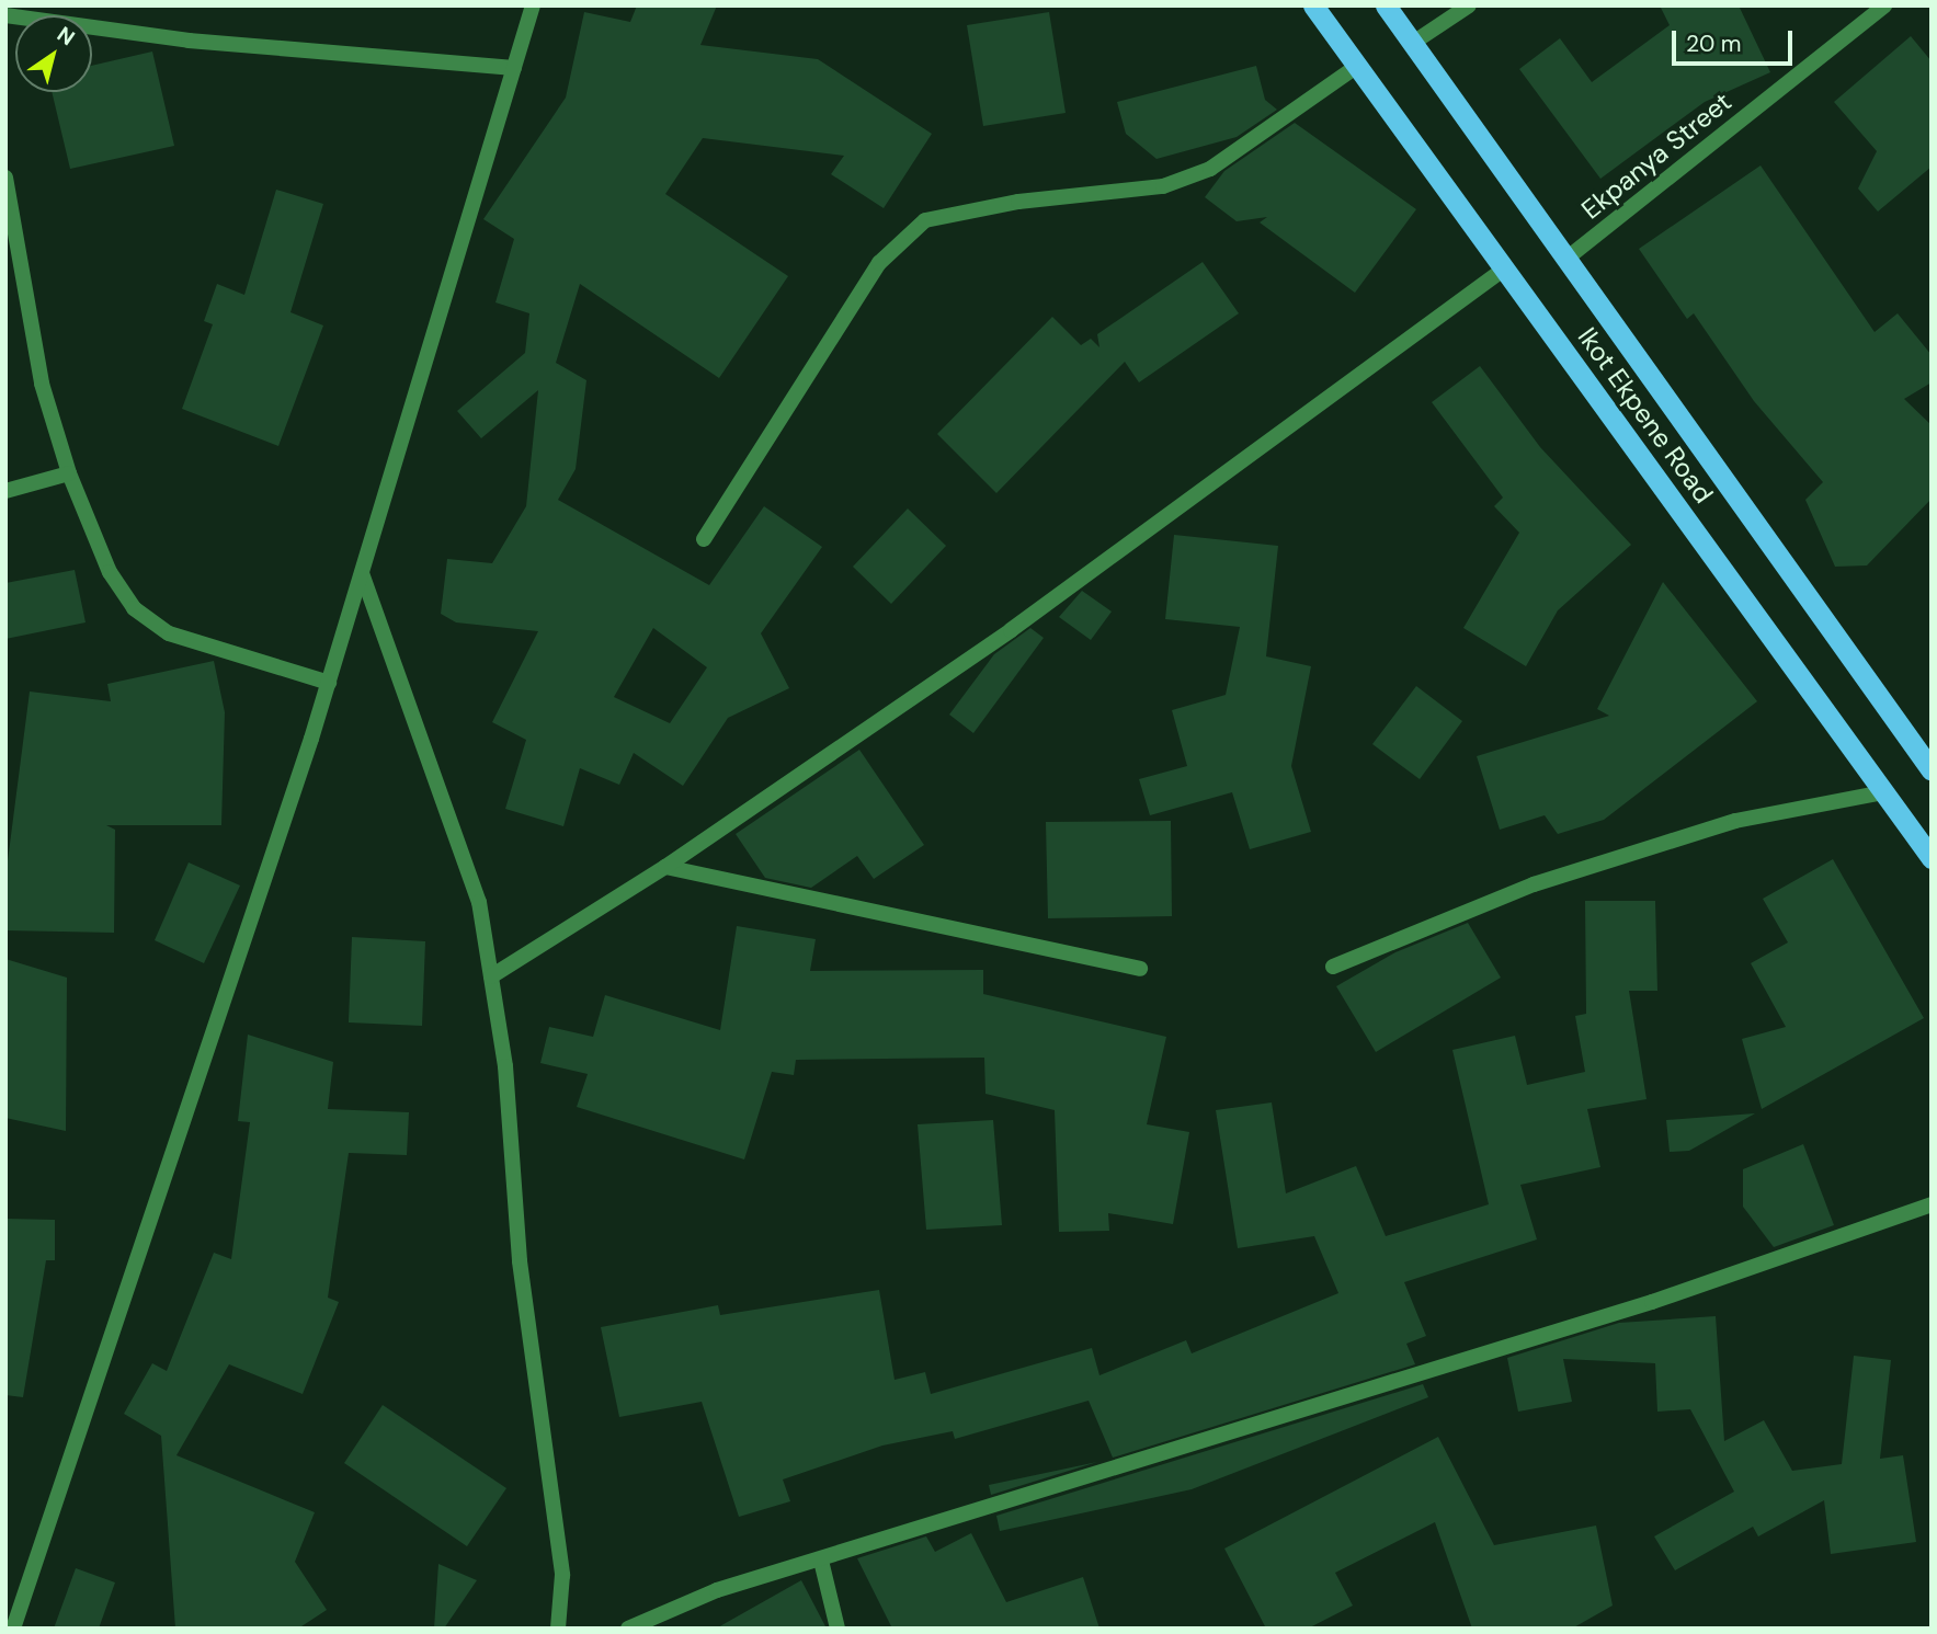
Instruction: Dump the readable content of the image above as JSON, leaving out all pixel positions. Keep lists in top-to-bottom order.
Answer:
{
  "streets": {
    "highway": ["Ikot Ekpene Road"],
    "street": ["Ekpanya Street"]
  },
  "crossings": [
    ["Ekpanya Street", "Ikot Ekpene Road"]
  ],
  "scale_bar": "20 m",
  "north": "top right"
}
